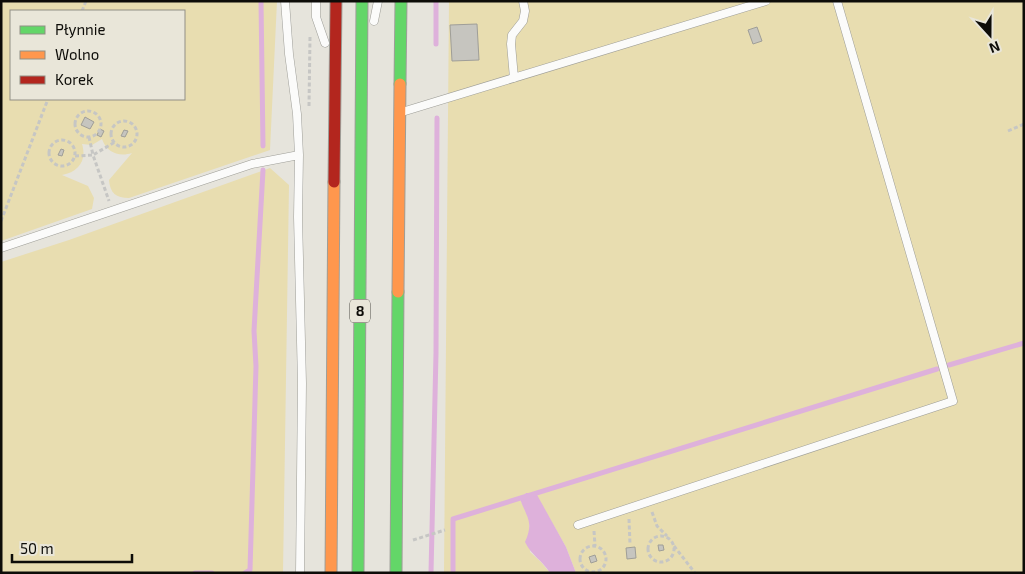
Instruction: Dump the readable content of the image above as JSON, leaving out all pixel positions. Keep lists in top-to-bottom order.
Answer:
{
  "streets": {
    "main road": ["8"]
  },
  "legend": ["Płynnie", "Wolno", "Korek"],
  "scale_bar": "50 m",
  "north": "bottom"
}
